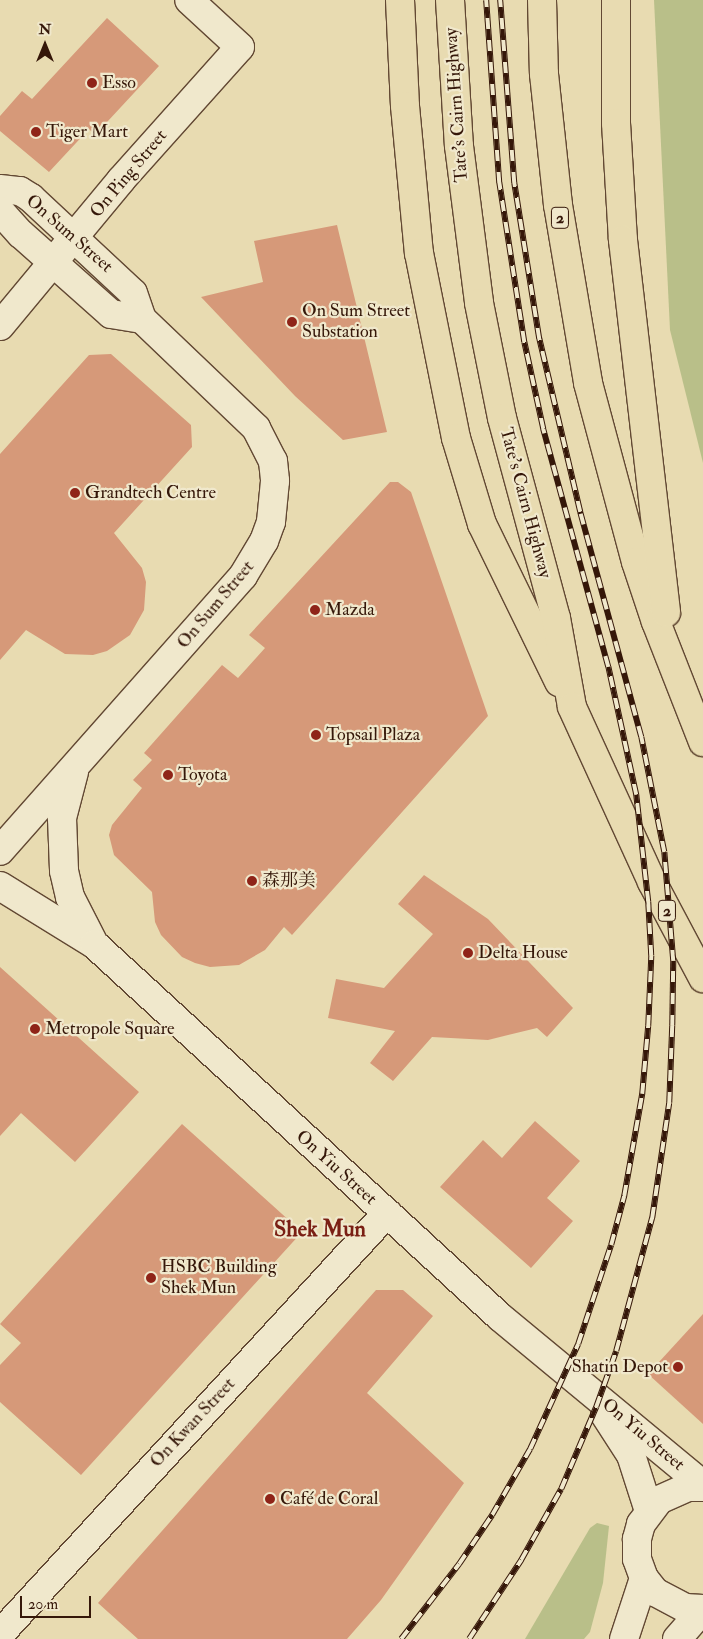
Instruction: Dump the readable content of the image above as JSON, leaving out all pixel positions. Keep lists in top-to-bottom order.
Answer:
{
  "streets": {
    "highway": ["Tate's Cairn Highway", "2"],
    "street": [
      "On Ping Street",
      "On Sum Street",
      "On Yiu Street",
      "On Kwan Street"
    ]
  },
  "crossings": [
    ["On Ping Street", "On Sum Street"],
    ["On Sum Street", "On Yiu Street"],
    ["On Yiu Street", "On Kwan Street"]
  ],
  "districts": ["Shek Mun"],
  "places": [
    "Esso",
    "Tiger Mart",
    "On Sum Street Substation",
    "Grandtech Centre",
    "Mazda",
    "Topsail Plaza",
    "Toyota",
    "森那美",
    "Delta House",
    "Metropole Square",
    "HSBC Building Shek Mun",
    "Shatin Depot",
    "Café de Coral"
  ],
  "scale_bar": "20 m",
  "north": "top"
}
